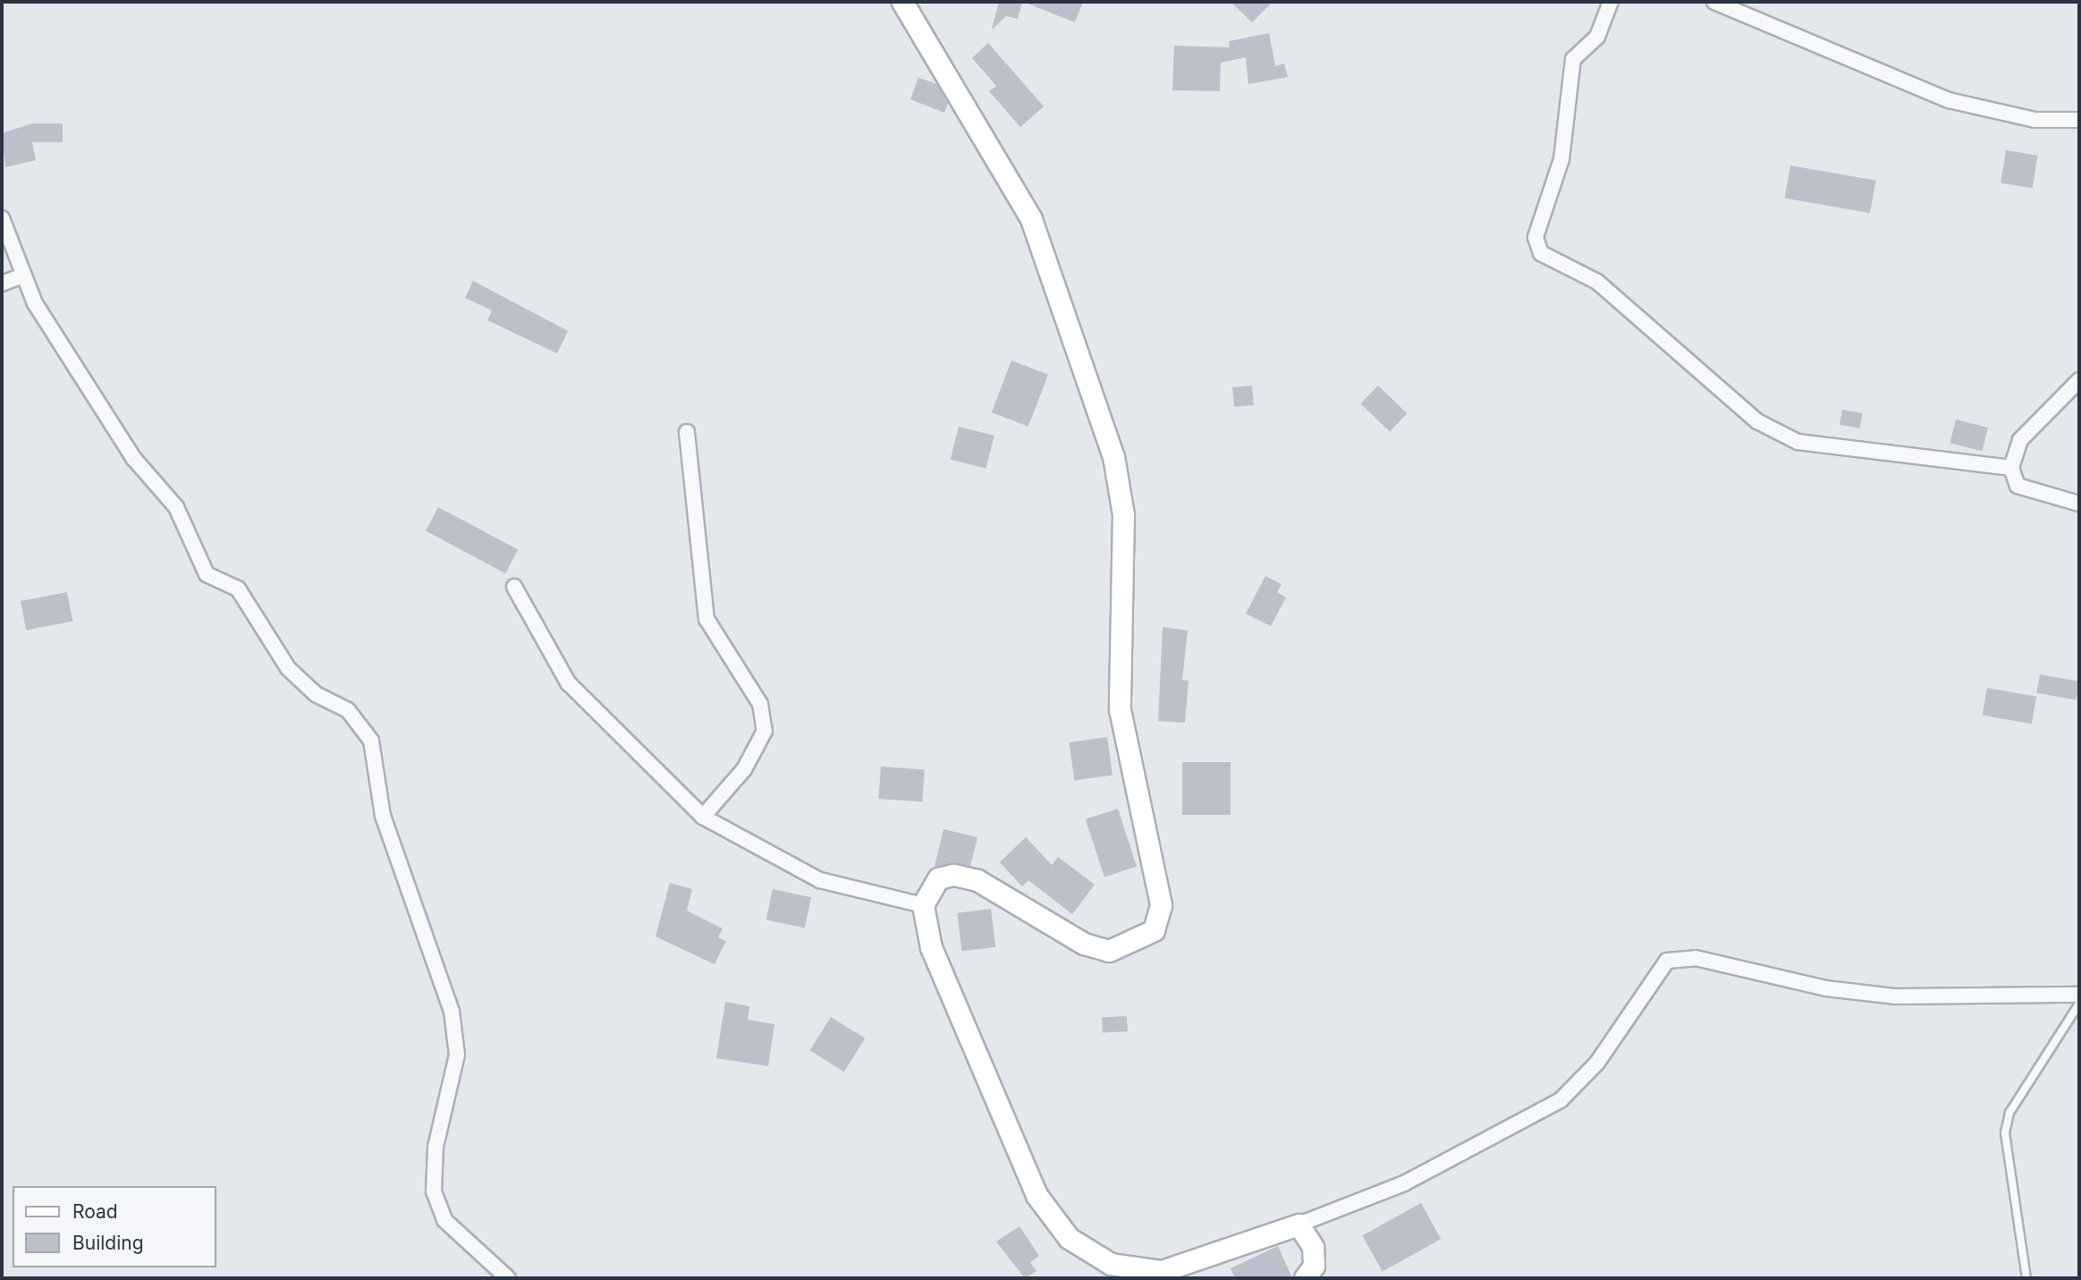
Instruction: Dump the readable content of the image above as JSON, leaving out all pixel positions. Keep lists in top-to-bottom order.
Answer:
{
  "legend": ["Road", "Building"]
}
